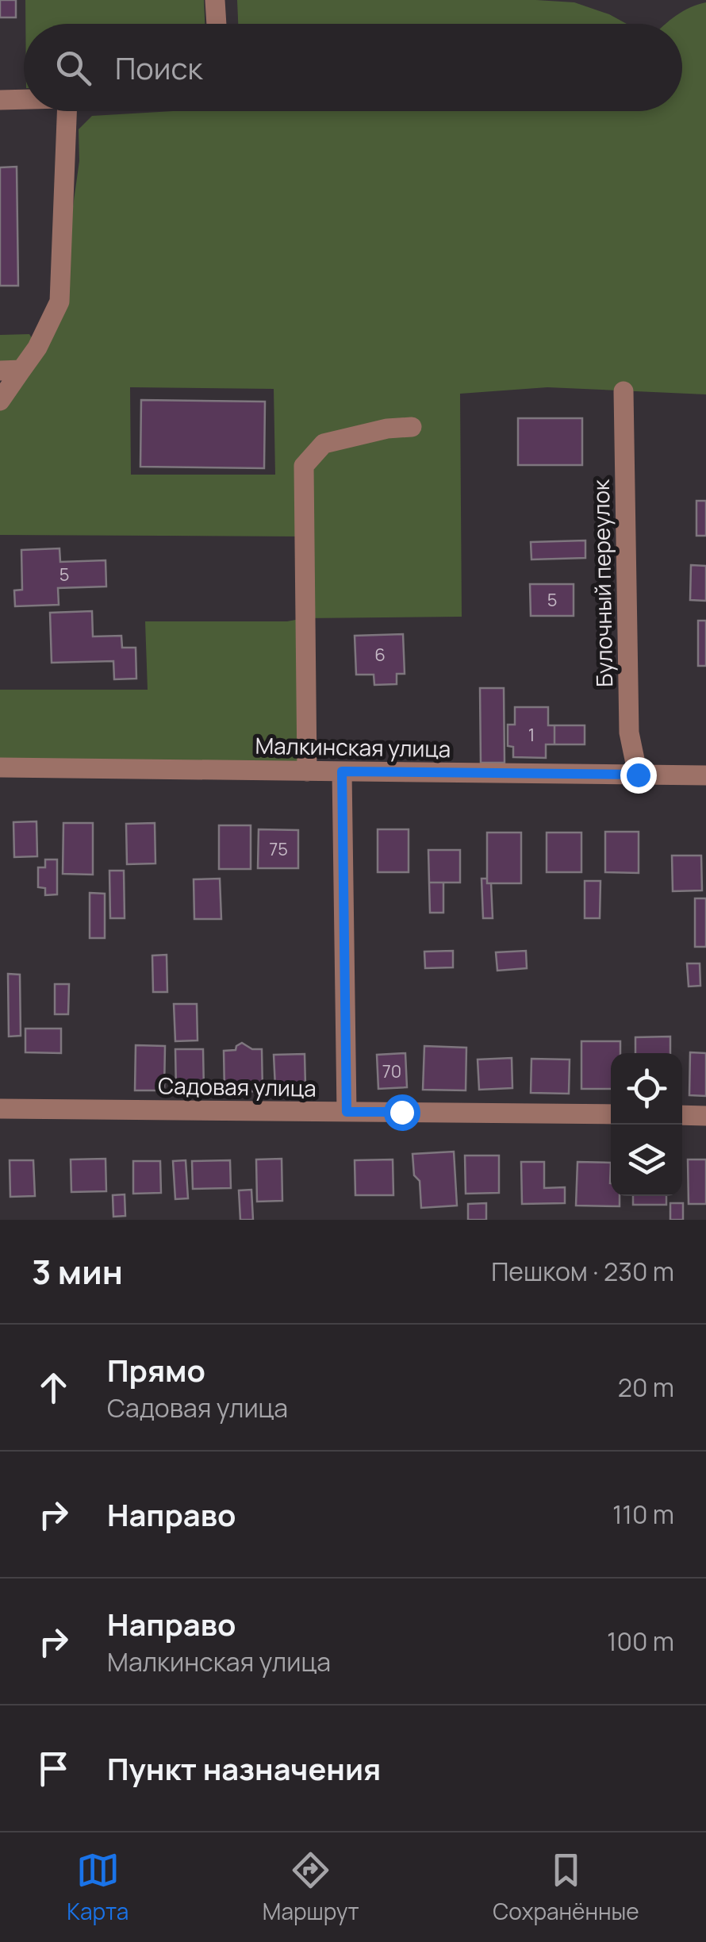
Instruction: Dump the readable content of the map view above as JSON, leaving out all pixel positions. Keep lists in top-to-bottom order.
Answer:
{
  "streets": {
    "street": ["Булочный переулок", "Малкинская улица", "Садовая улица"]
  },
  "crossings": [
    ["Булочный переулок", "Малкинская улица"]
  ],
  "house_numbers": [
    "5",
    "5",
    "6",
    "1",
    "75",
    "70"
  ],
  "page": {
    "search": "Поиск",
    "heading": ["3 мин", "Пешком · 230 m"],
    "list": [
      ["Прямо", "Садовая улица", "20 m"],
      ["Направо", "110 m"],
      ["Направо", "Малкинская улица", "100 m"],
      "Пункт назначения"
    ],
    "nav": ["Карта", "Маршрут", "Сохранённые"]
  }
}
